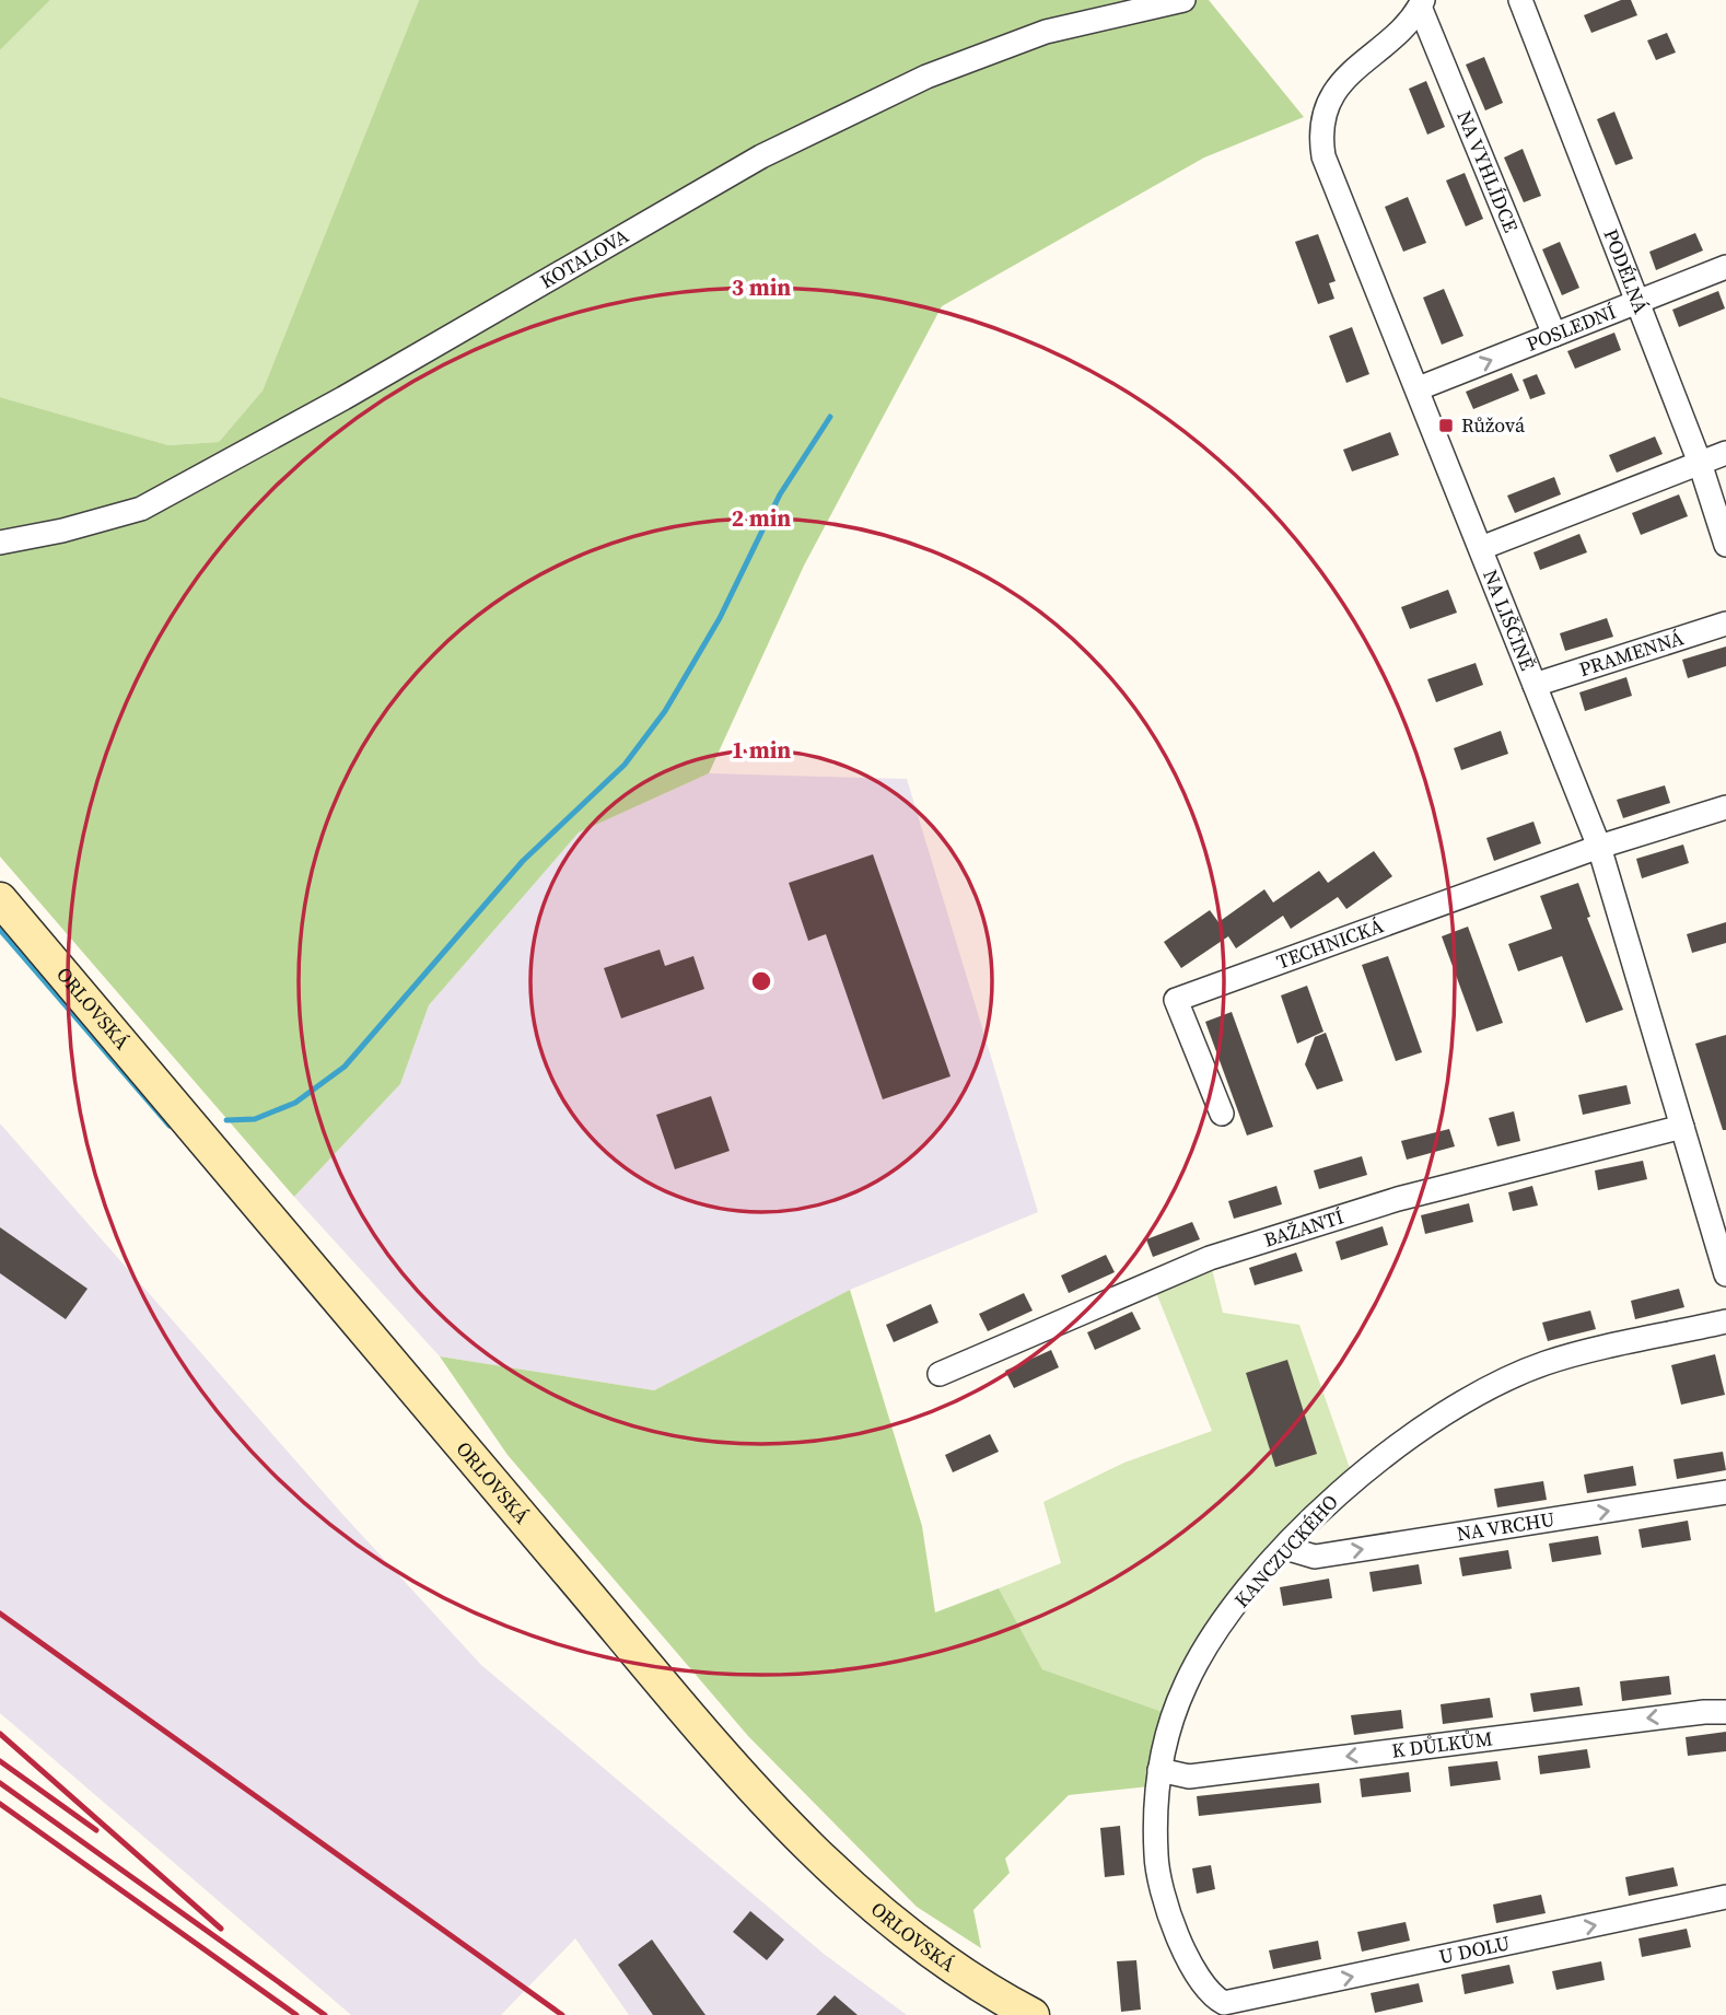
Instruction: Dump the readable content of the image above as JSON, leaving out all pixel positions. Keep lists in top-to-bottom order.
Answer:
{
  "streets": {
    "main road": ["ORLOVSKÁ"],
    "street": [
      "NA VYHLÍDCE",
      "KOTALOVA",
      "PODÉLNÁ",
      "POSLEDNÍ",
      "NA LIŠČINĚ",
      "PRAMENNÁ",
      "TECHNICKÁ",
      "BAŽANTÍ",
      "NA VRCHU",
      "KANCZUCKÉHO",
      "K DŮLKŮM",
      "U DOLU"
    ]
  },
  "crossings": [
    ["NA VYHLÍDCE", "POSLEDNÍ"],
    ["NA VYHLÍDCE", "NA LIŠČINĚ"],
    ["PODÉLNÁ", "POSLEDNÍ"],
    ["POSLEDNÍ", "NA LIŠČINĚ"],
    ["NA LIŠČINĚ", "PRAMENNÁ"],
    ["NA LIŠČINĚ", "TECHNICKÁ"],
    ["NA LIŠČINĚ", "BAŽANTÍ"],
    ["NA VRCHU", "KANCZUCKÉHO"],
    ["KANCZUCKÉHO", "K DŮLKŮM"],
    ["KANCZUCKÉHO", "U DOLU"]
  ],
  "one_way": ["NA VRCHU", "K DŮLKŮM", "U DOLU"],
  "places": {
    "transit": ["Růžová"]
  },
  "rings": ["3 min", "2 min", "1 min"]
}
